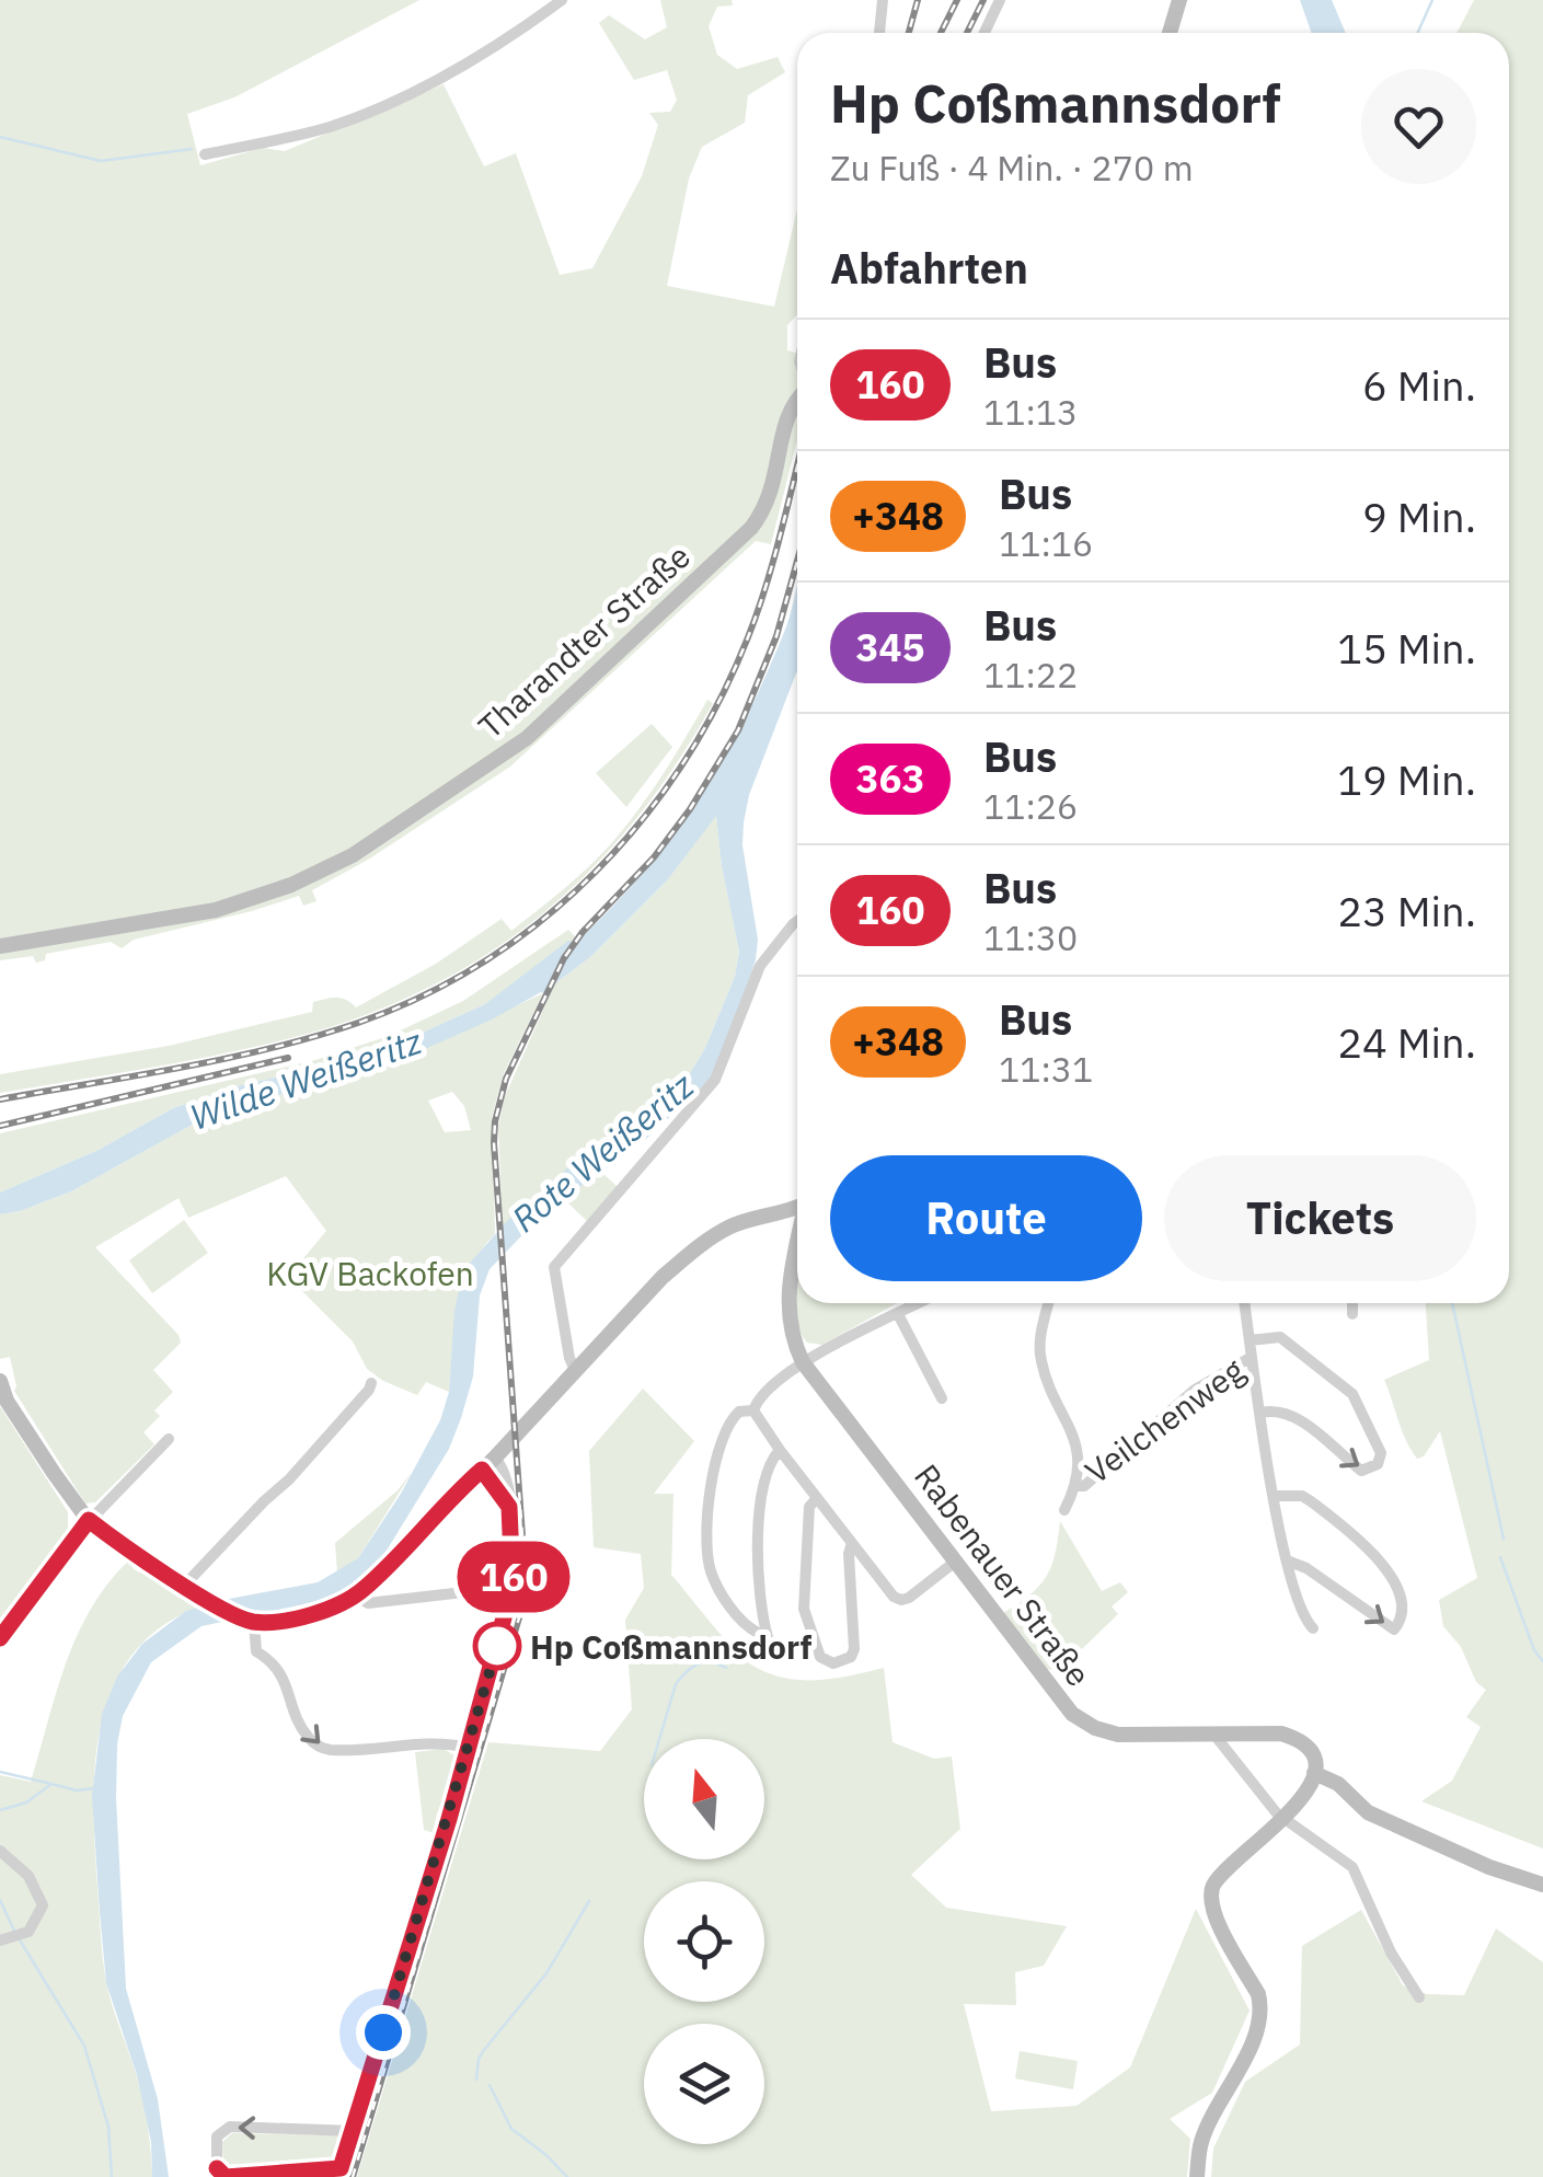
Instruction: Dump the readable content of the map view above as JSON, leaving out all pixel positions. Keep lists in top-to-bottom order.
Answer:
{
  "streets": {
    "main road": ["Tharandter Straße", "Rabenauer Straße"],
    "street": ["Veilchenweg"]
  },
  "water": ["Wilde Weißeritz", "Rote Weißeritz"],
  "parks": ["KGV Backofen"],
  "places": ["Hp Coßmannsdorf"],
  "lines": ["bus line 160"],
  "north": "top",
  "page": {
    "on_map": "160",
    "heading": [
      ["Hp Coßmannsdorf", "Zu Fuß · 4 Min. · 270 m"],
      "Abfahrten"
    ],
    "list": [
      {
        "mark": "160",
        "name": "Bus",
        "note": "11:13",
        "value": "6 Min."
      },
      {
        "mark": "+348",
        "name": "Bus",
        "note": "11:16",
        "value": "9 Min."
      },
      {
        "mark": "345",
        "name": "Bus",
        "note": "11:22",
        "value": "15 Min."
      },
      {
        "mark": "363",
        "name": "Bus",
        "note": "11:26",
        "value": "19 Min."
      },
      {
        "mark": "160",
        "name": "Bus",
        "note": "11:30",
        "value": "23 Min."
      },
      {
        "mark": "+348",
        "name": "Bus",
        "note": "11:31",
        "value": "24 Min."
      }
    ],
    "buttons": ["Route", "Tickets"]
  }
}
